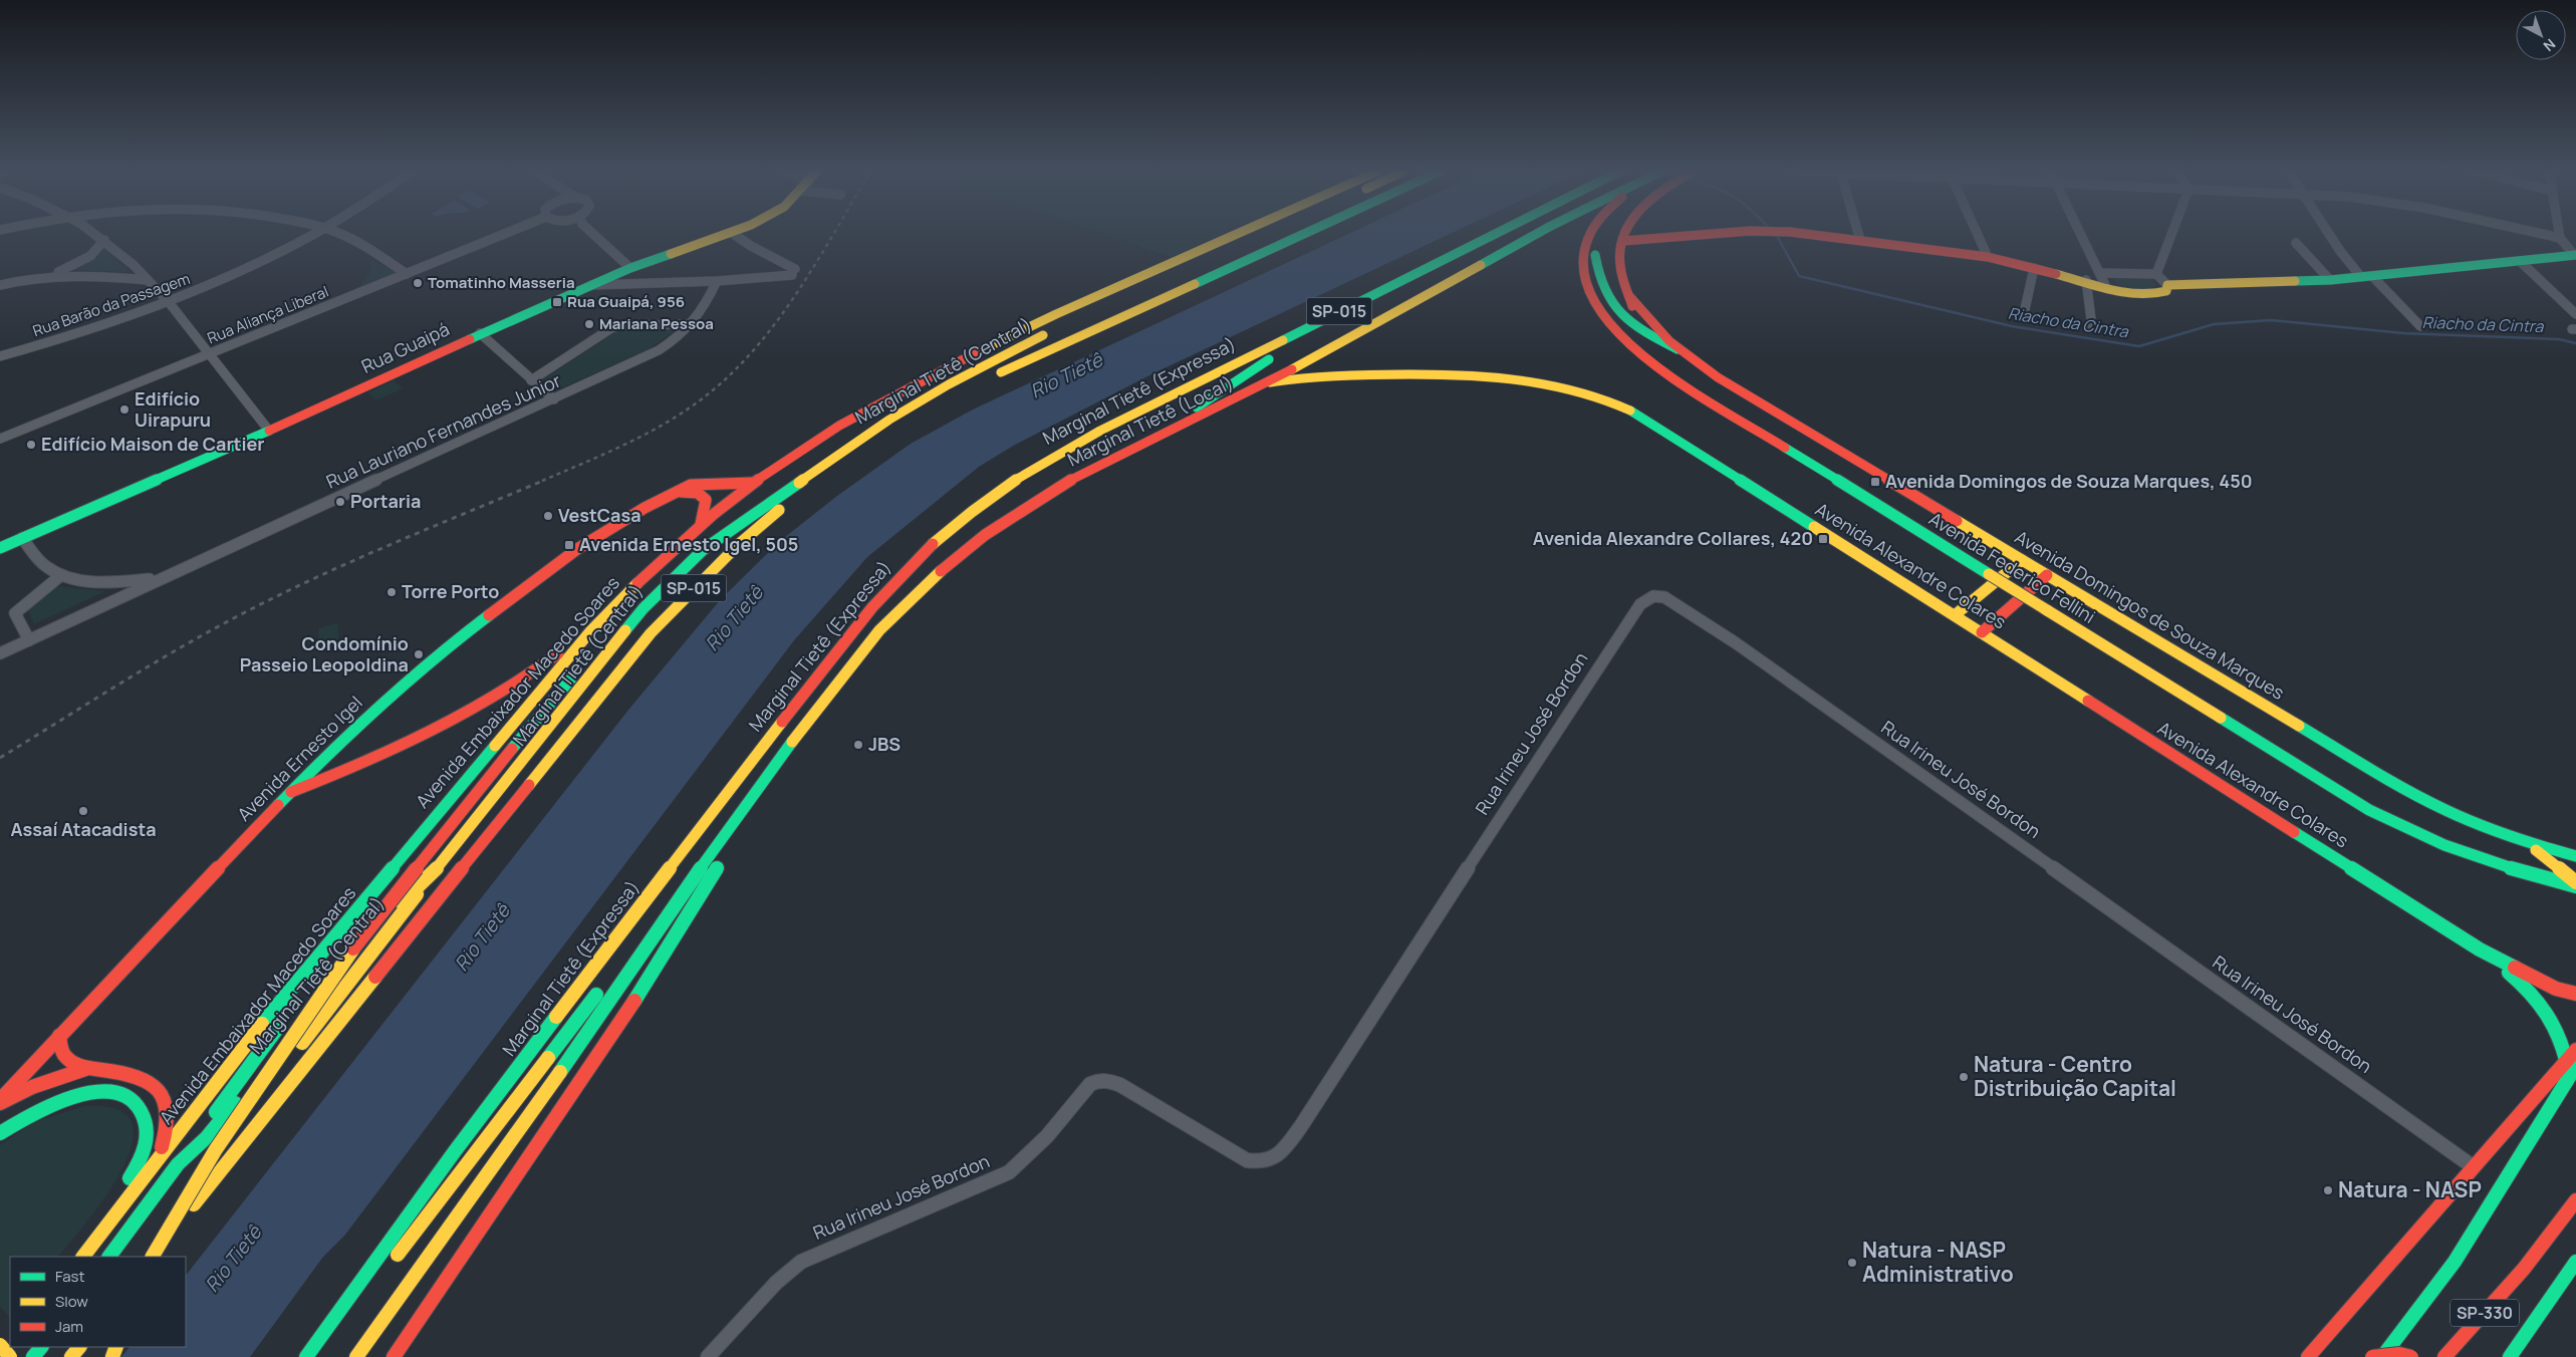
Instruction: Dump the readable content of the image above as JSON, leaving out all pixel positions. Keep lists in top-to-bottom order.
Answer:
{
  "streets": {
    "main road": [
      "SP-015",
      "Rua Guaipá",
      "Marginal Tietê (Central)",
      "Marginal Tietê (Expressa)",
      "Marginal Tietê (Local)",
      "Avenida Alexandre Colares",
      "Avenida Federico Fellini",
      "Avenida Domingos de Souza Marques",
      "Avenida Embaixador Macedo Soares",
      "Avenida Ernesto Igel",
      "SP-330"
    ],
    "street": [
      "Rua Barão da Passagem",
      "Rua Aliança Liberal",
      "Rua Lauriano Fernandes Junior",
      "Rua Irineu José Bordon"
    ]
  },
  "crossings": [
    ["Marginal Tietê (Local)", "Avenida Alexandre Colares"],
    ["Avenida Embaixador Macedo Soares", "Avenida Ernesto Igel"]
  ],
  "water": ["Riacho da Cintra", "Rio Tietê"],
  "places": {
    "other": [
      "Tomatinho Masseria",
      "Mariana Pessoa",
      "Edifício Uirapuru",
      "Edifício Maison de Cartier",
      "Portaria",
      "VestCasa",
      "Torre Porto",
      "Condomínio Passeio Leopoldina",
      "JBS",
      "Assaí Atacadista",
      "Natura - Centro Distribuição Capital",
      "Natura - NASP",
      "Natura - NASP Administrativo"
    ],
    "transit": [
      "Rua Guaipá, 956",
      "Avenida Domingos de Souza Marques, 450",
      "Avenida Alexandre Collares, 420",
      "Avenida Ernesto Igel, 505"
    ]
  },
  "legend": ["Fast", "Slow", "Jam"],
  "north": "bottom right"
}
